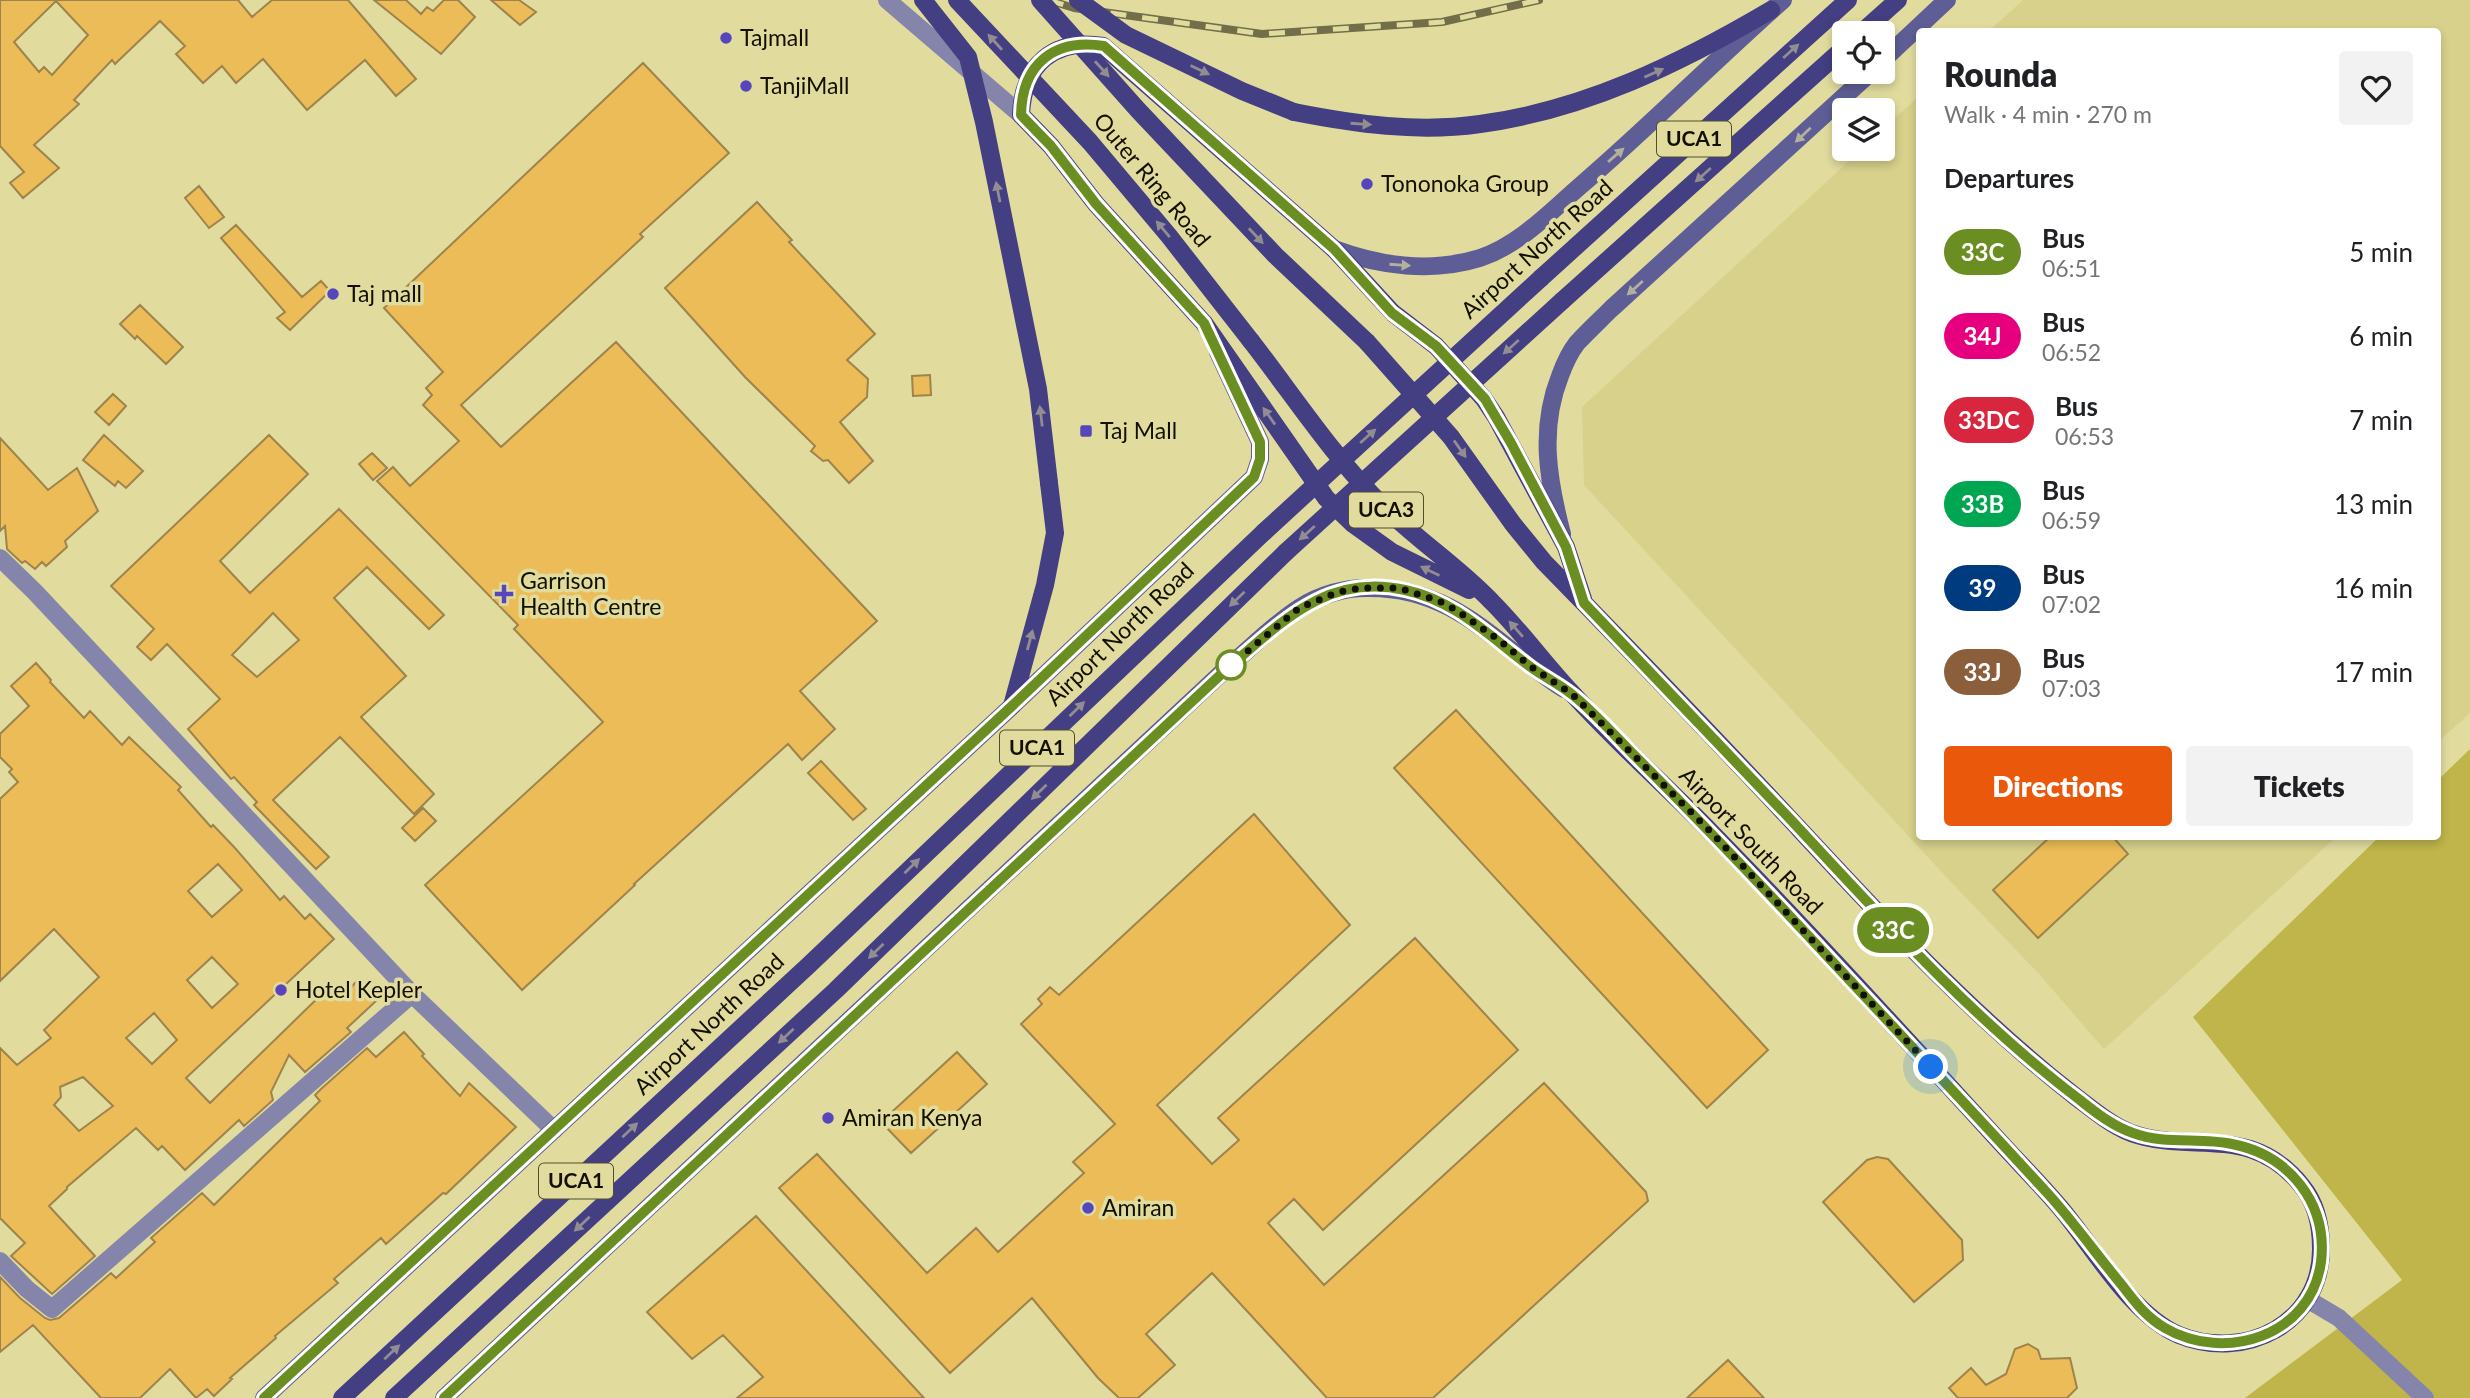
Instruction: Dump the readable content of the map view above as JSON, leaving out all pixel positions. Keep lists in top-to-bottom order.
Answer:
{
  "streets": {
    "main road": [
      "UCA1",
      "Outer Ring Road",
      "Airport North Road",
      "UCA3",
      "Airport South Road"
    ]
  },
  "crossings": [
    ["UCA1", "Airport North Road"],
    ["UCA1", "Airport South Road"],
    ["Outer Ring Road", "Airport South Road"]
  ],
  "places": {
    "other": [
      "Tajmall",
      "TanjiMall",
      "Tononoka Group",
      "Taj mall",
      "Hotel Kepler",
      "Amiran Kenya",
      "Amiran"
    ],
    "transit": ["Taj Mall"],
    "health": ["Garrison Health Centre"]
  },
  "lines": ["bus line 33C"],
  "page": {
    "on_map": "33C",
    "heading": [
      ["Rounda", "Walk · 4 min · 270 m"],
      "Departures"
    ],
    "list": [
      {
        "mark": "33C",
        "name": "Bus",
        "note": "06:51",
        "value": "5 min"
      },
      {
        "mark": "34J",
        "name": "Bus",
        "note": "06:52",
        "value": "6 min"
      },
      {
        "mark": "33DC",
        "name": "Bus",
        "note": "06:53",
        "value": "7 min"
      },
      {
        "mark": "33B",
        "name": "Bus",
        "note": "06:59",
        "value": "13 min"
      },
      {
        "mark": "39",
        "name": "Bus",
        "note": "07:02",
        "value": "16 min"
      },
      {
        "mark": "33J",
        "name": "Bus",
        "note": "07:03",
        "value": "17 min"
      }
    ],
    "buttons": ["Directions", "Tickets"]
  }
}
